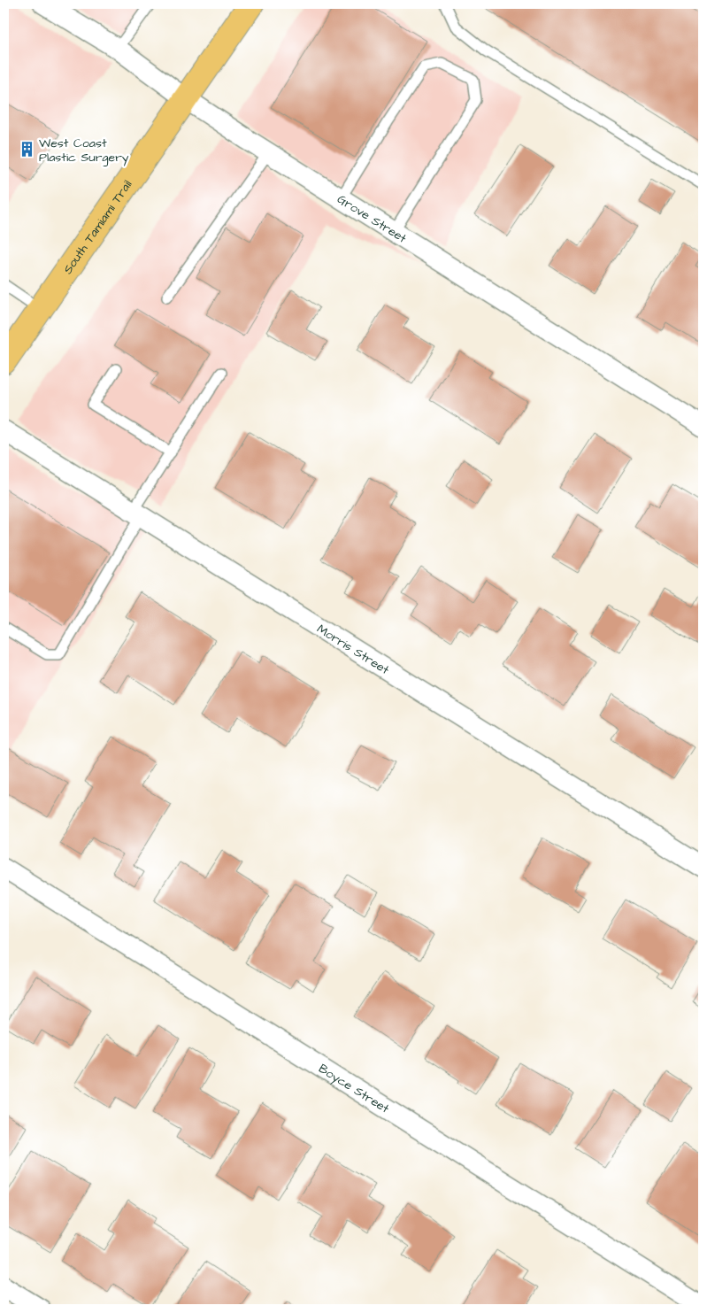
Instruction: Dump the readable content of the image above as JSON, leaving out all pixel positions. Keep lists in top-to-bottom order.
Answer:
{
  "streets": {
    "main road": ["South Tamiami Trail"],
    "street": ["Grove Street", "Morris Street", "Boyce Street"]
  },
  "crossings": [
    ["Grove Street", "South Tamiami Trail"]
  ],
  "places": {
    "building": ["West Coast Plastic Surgery"]
  }
}
